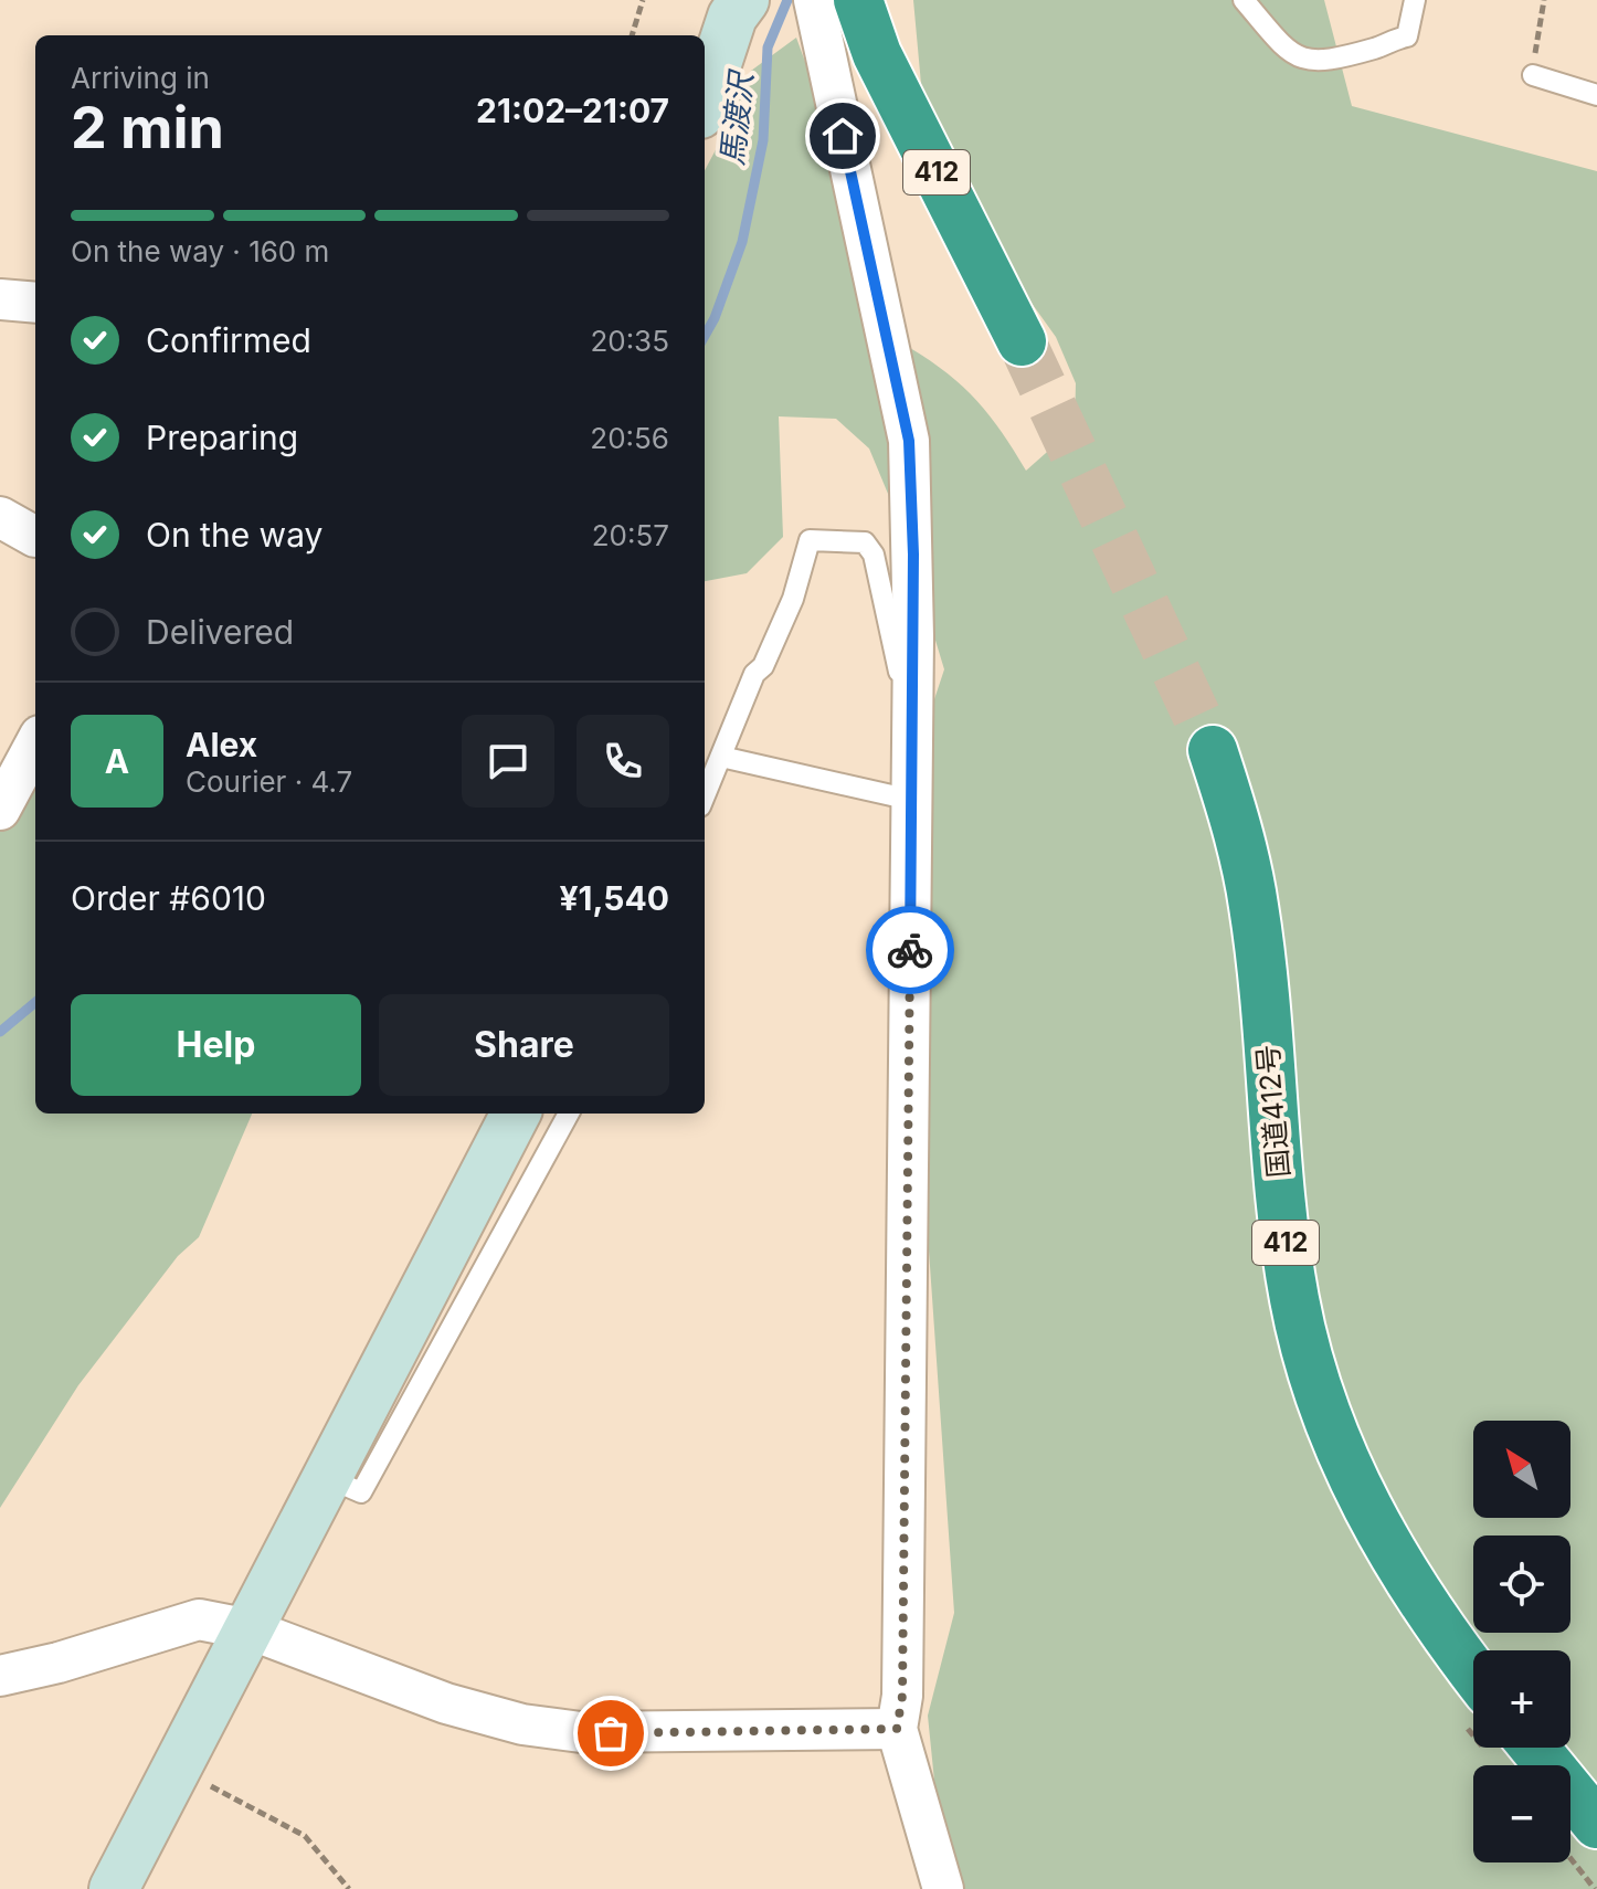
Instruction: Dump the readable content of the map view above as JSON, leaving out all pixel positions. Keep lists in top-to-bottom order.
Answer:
{
  "streets": {
    "highway": ["412", "国道412号"]
  },
  "water": ["馬渡沢"],
  "north": "top left",
  "page": {
    "heading": ["2 min", "Arriving in", "21:02–21:07"],
    "panel": [
      "Alex",
      "Courier · 4.7",
      "Order #6010",
      "¥1,540"
    ],
    "bar": "On the way · 160 m",
    "list": [
      ["Confirmed", "20:35"],
      ["Preparing", "20:56"],
      ["On the way", "20:57"],
      "Delivered"
    ],
    "round": "A",
    "buttons": ["Help", "Share"],
    "map_buttons": ["+", "−"]
  }
}
